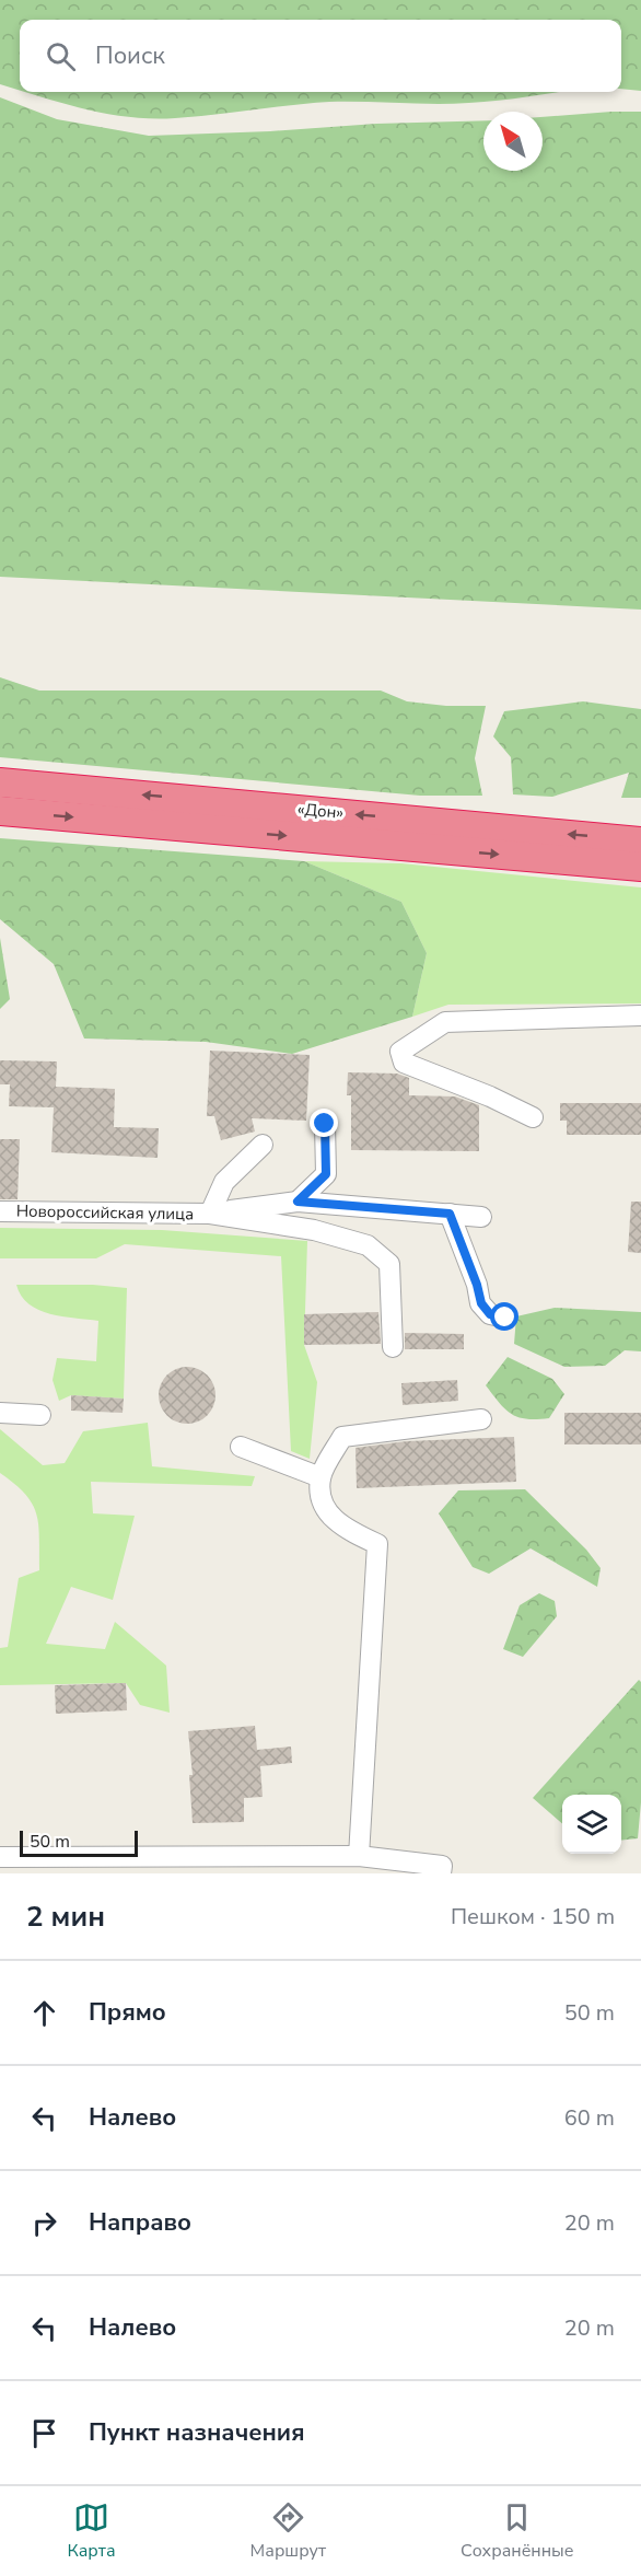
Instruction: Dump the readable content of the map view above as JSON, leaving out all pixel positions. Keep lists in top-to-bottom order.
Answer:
{
  "streets": {
    "highway": ["«Дон»"],
    "street": ["Новороссийская улица"]
  },
  "scale_bar": "50 m",
  "north": "top left",
  "page": {
    "search": "Поиск",
    "scale": "50 m",
    "heading": ["2 мин", "Пешком · 150 m"],
    "list": [
      ["Прямо", "50 m"],
      ["Налево", "60 m"],
      ["Направо", "20 m"],
      ["Налево", "20 m"],
      "Пункт назначения"
    ],
    "nav": ["Карта", "Маршрут", "Сохранённые"]
  }
}
